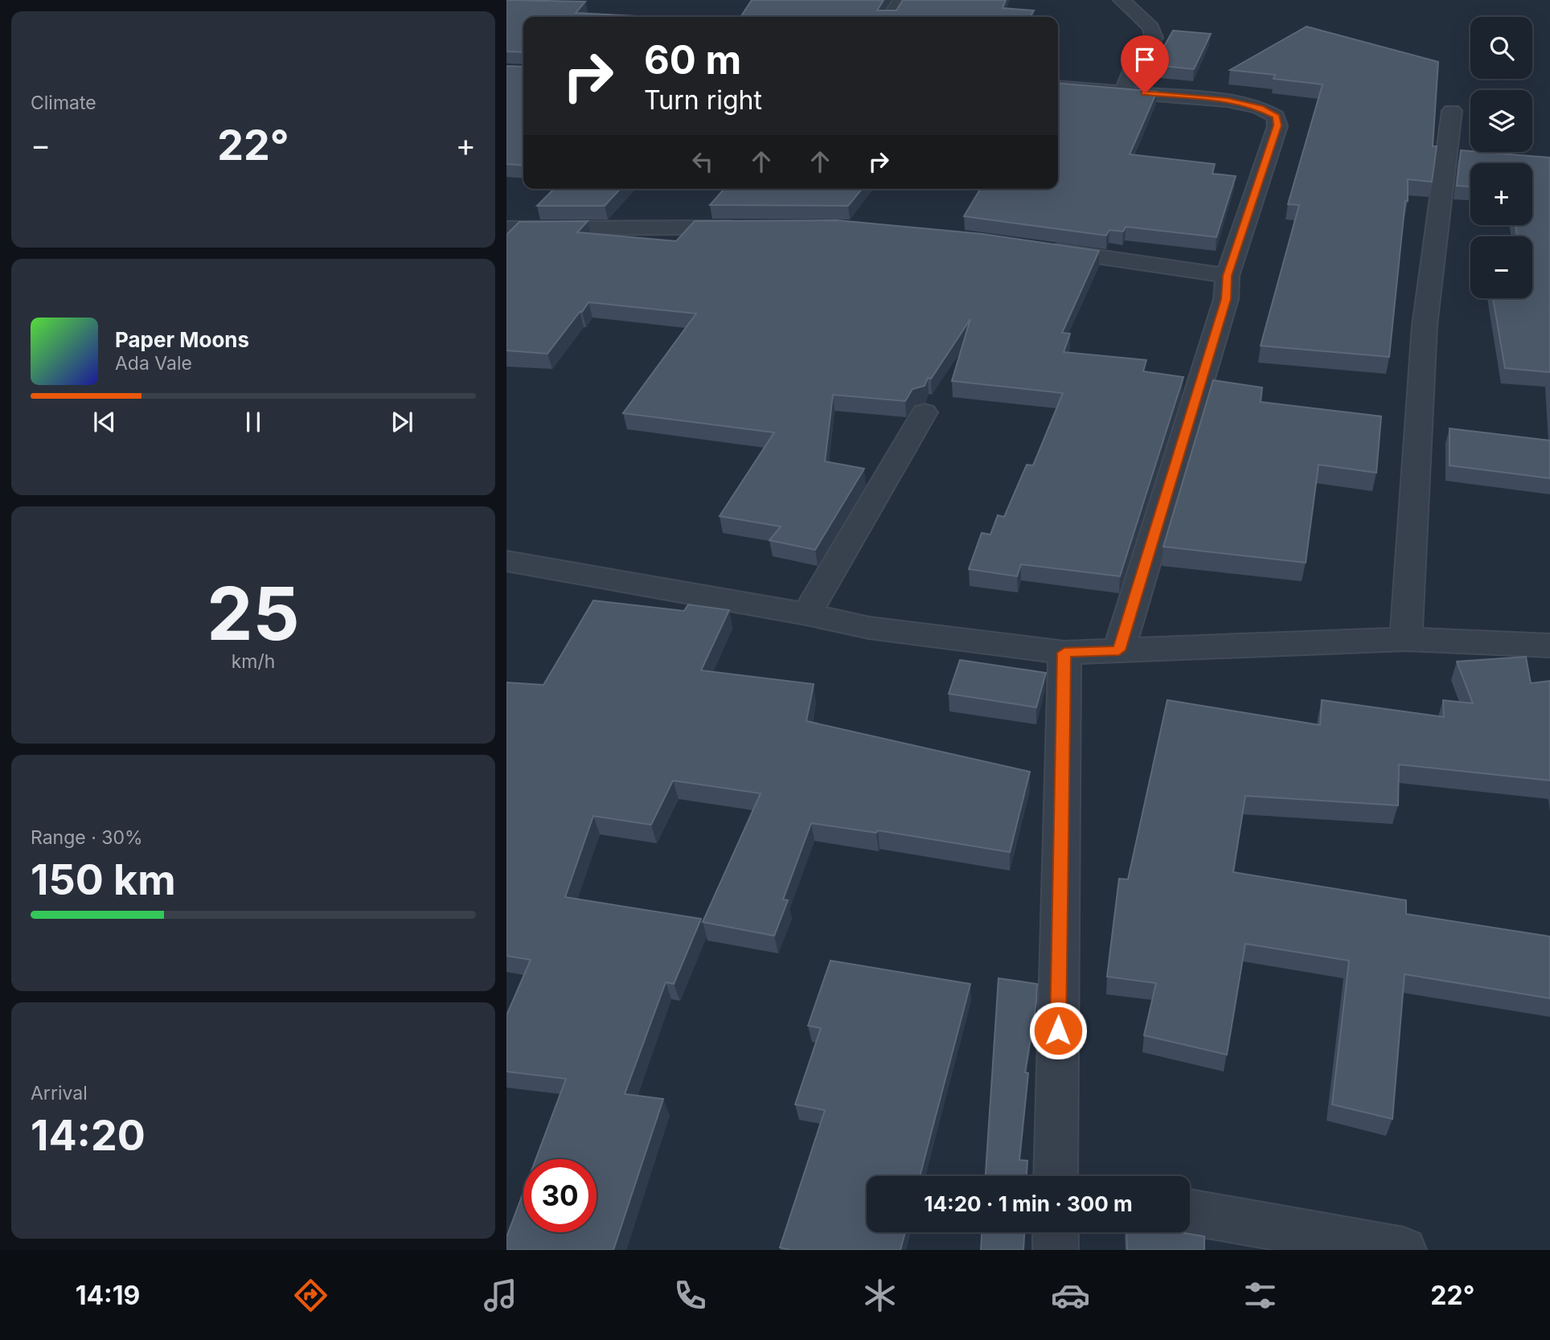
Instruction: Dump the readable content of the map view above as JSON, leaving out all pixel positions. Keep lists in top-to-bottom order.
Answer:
{
  "page": {
    "tile": [
      "Climate",
      ["25", "km/h"],
      ["Range · 30%", "150 km"],
      ["Arrival", "14:20"]
    ],
    "map_buttons": ["+", "−"],
    "turn": ["60 m", "Turn right"],
    "heat": ["−", "22°", "+"],
    "song": ["Paper Moons", "Ada Vale"],
    "limit": "30",
    "trip": "14:20 · 1 min · 300 m",
    "tabs": ["14:19", "22°"]
  }
}
